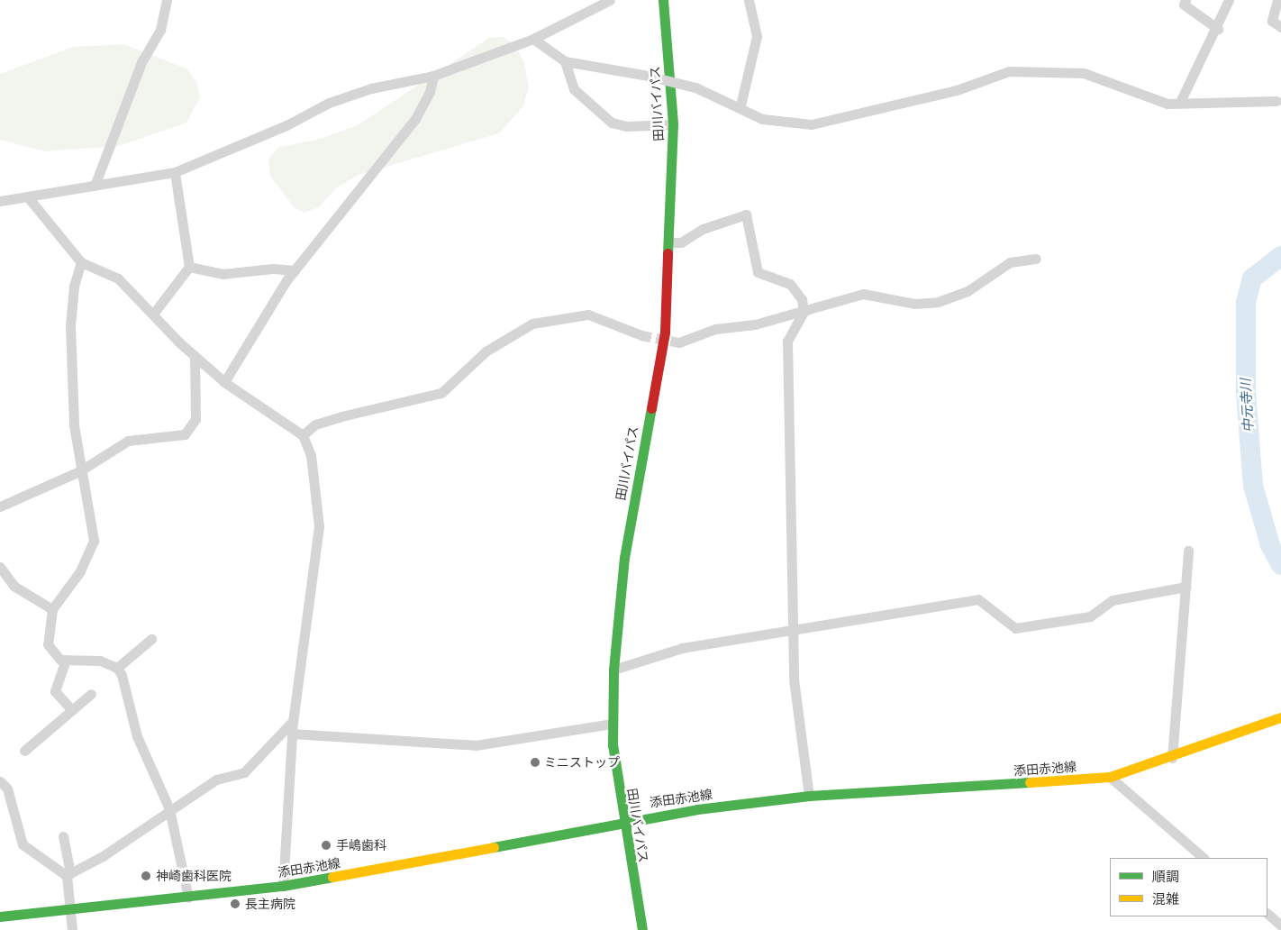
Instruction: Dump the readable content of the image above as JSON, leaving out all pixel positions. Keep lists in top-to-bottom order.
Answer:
{
  "streets": {
    "main road": ["田川バイパス", "添田赤池線"]
  },
  "crossings": [
    ["田川バイパス", "添田赤池線"]
  ],
  "water": ["中元寺川"],
  "places": [
    "ミニストップ",
    "手嶋歯科",
    "神崎歯科医院",
    "長主病院"
  ],
  "legend": ["順調", "混雑"]
}
